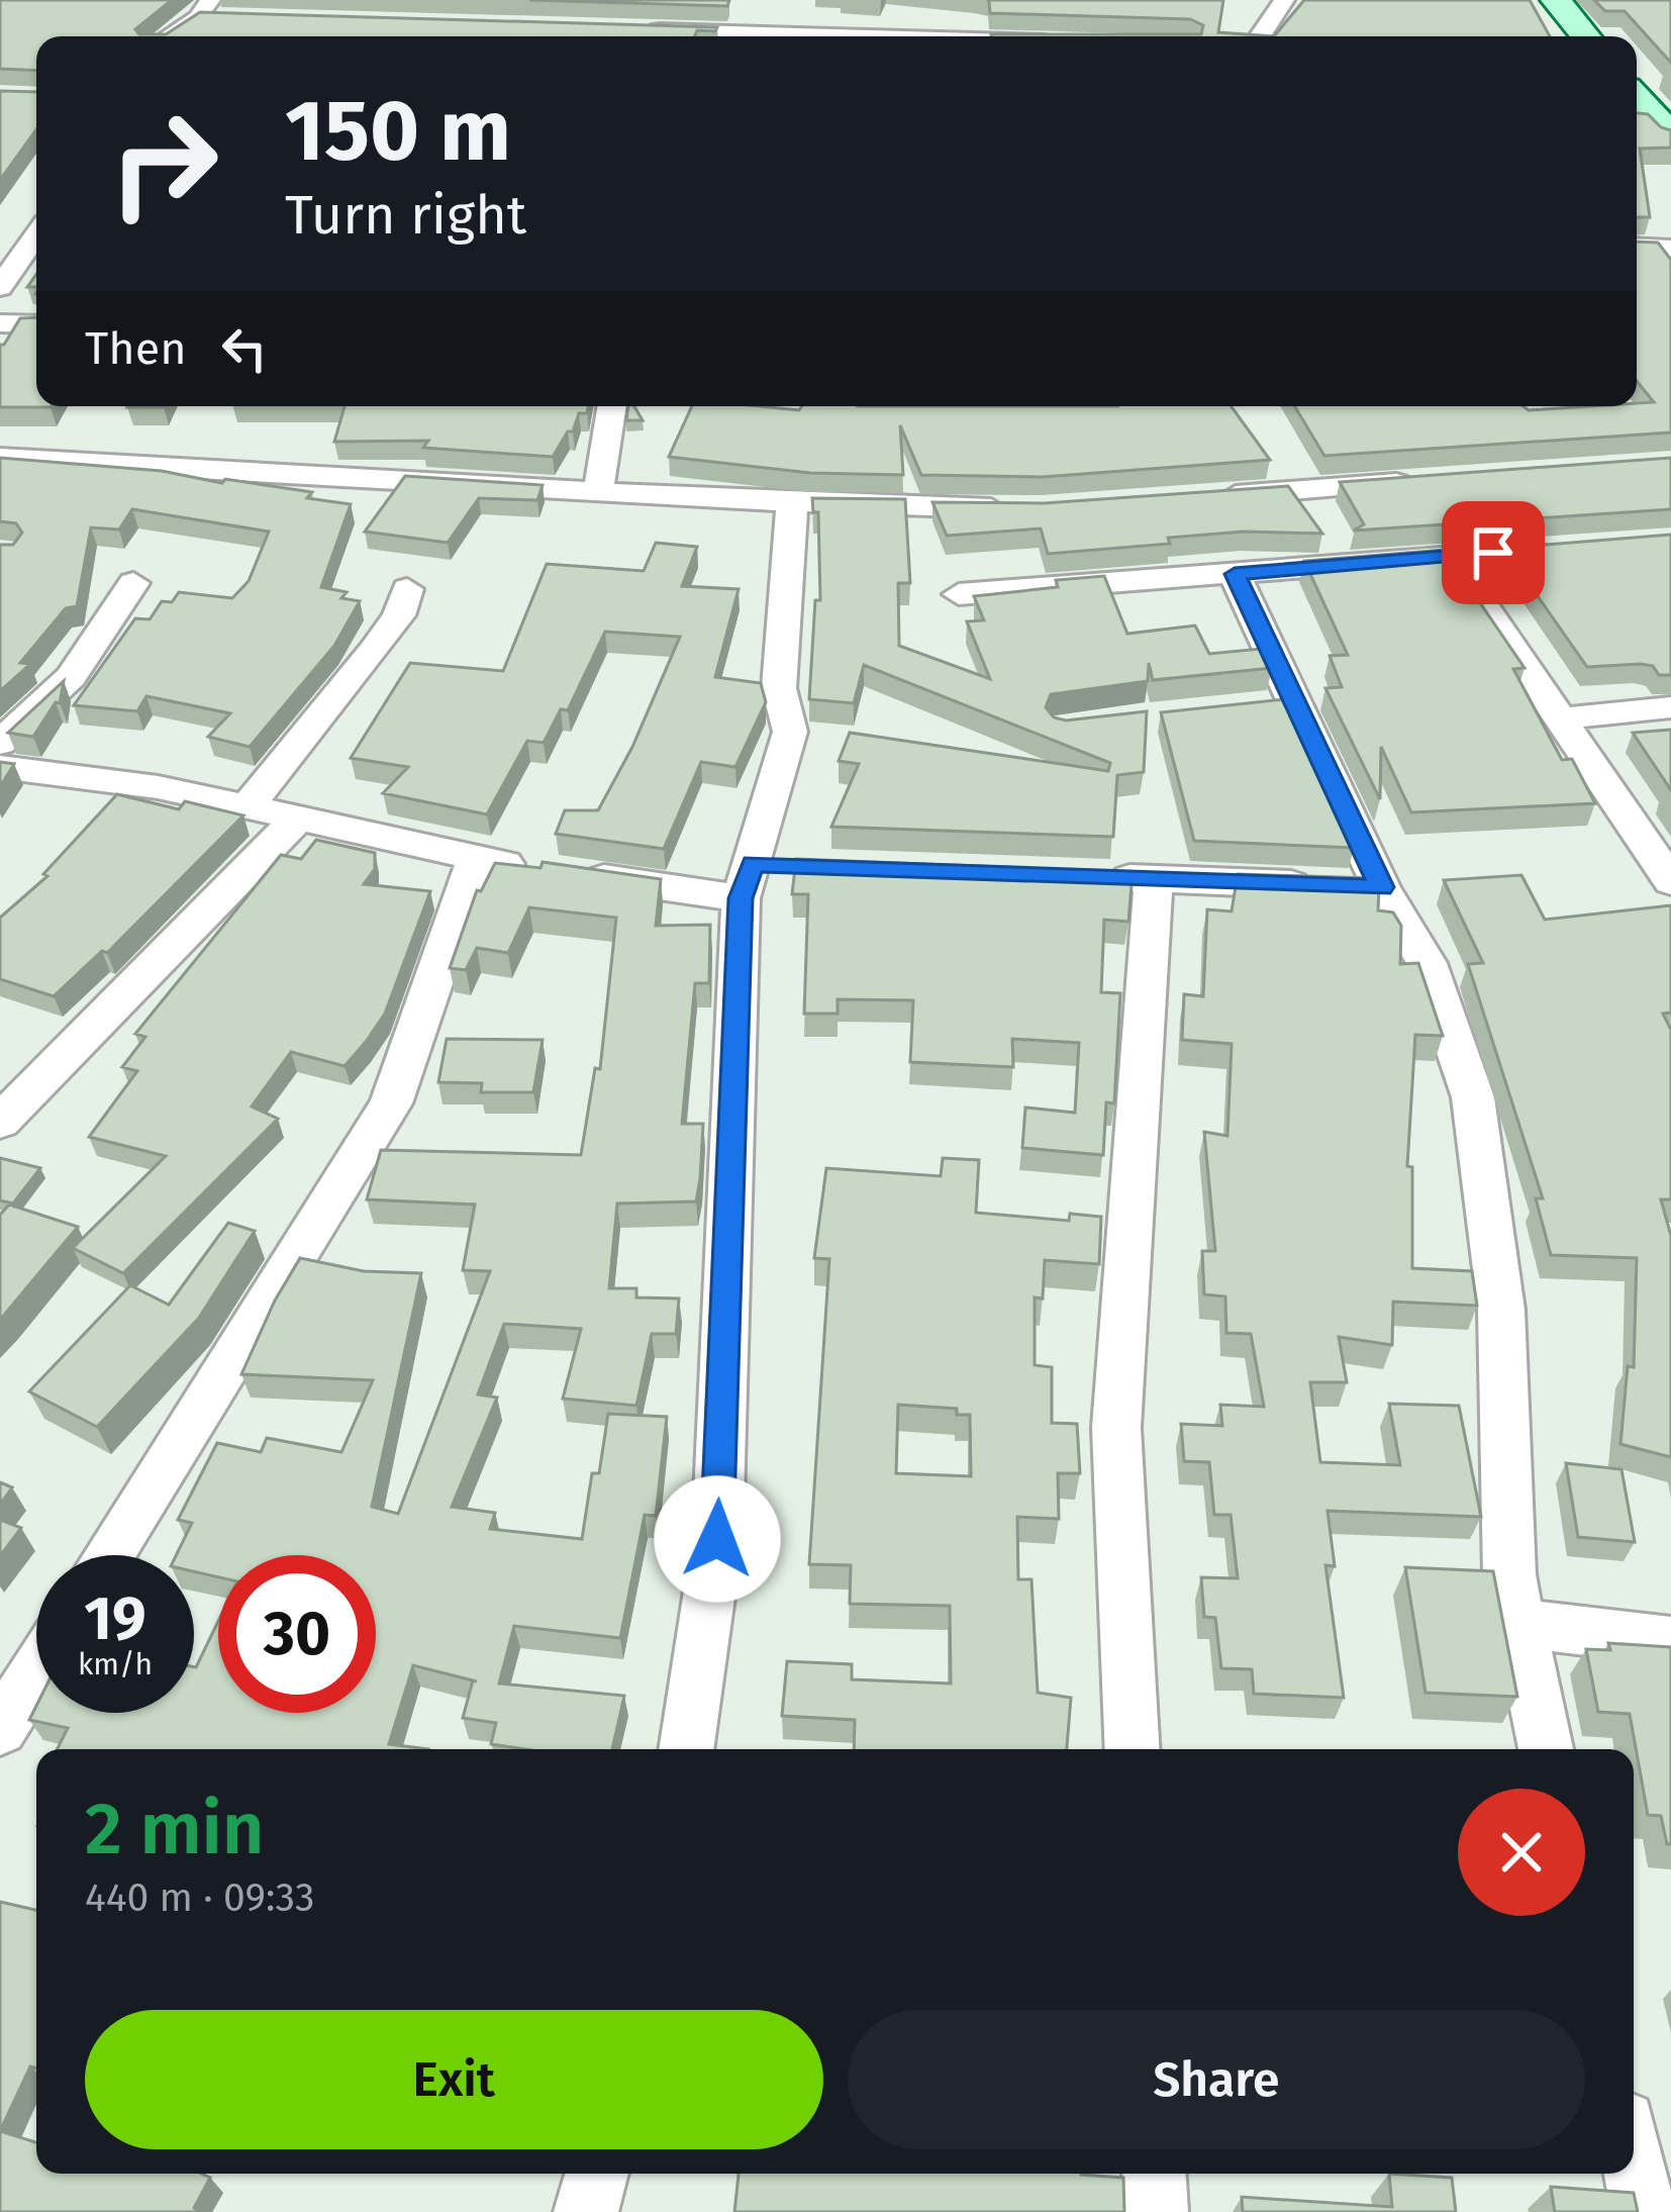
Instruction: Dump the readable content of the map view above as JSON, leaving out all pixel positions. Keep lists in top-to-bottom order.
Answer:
{
  "page": {
    "turn": ["150 m", "Turn right"],
    "then": "Then",
    "speed": "19 km/h",
    "limit": "30",
    "heading": ["2 min", "440 m · 09:33"],
    "buttons": ["Exit", "Share"]
  }
}
